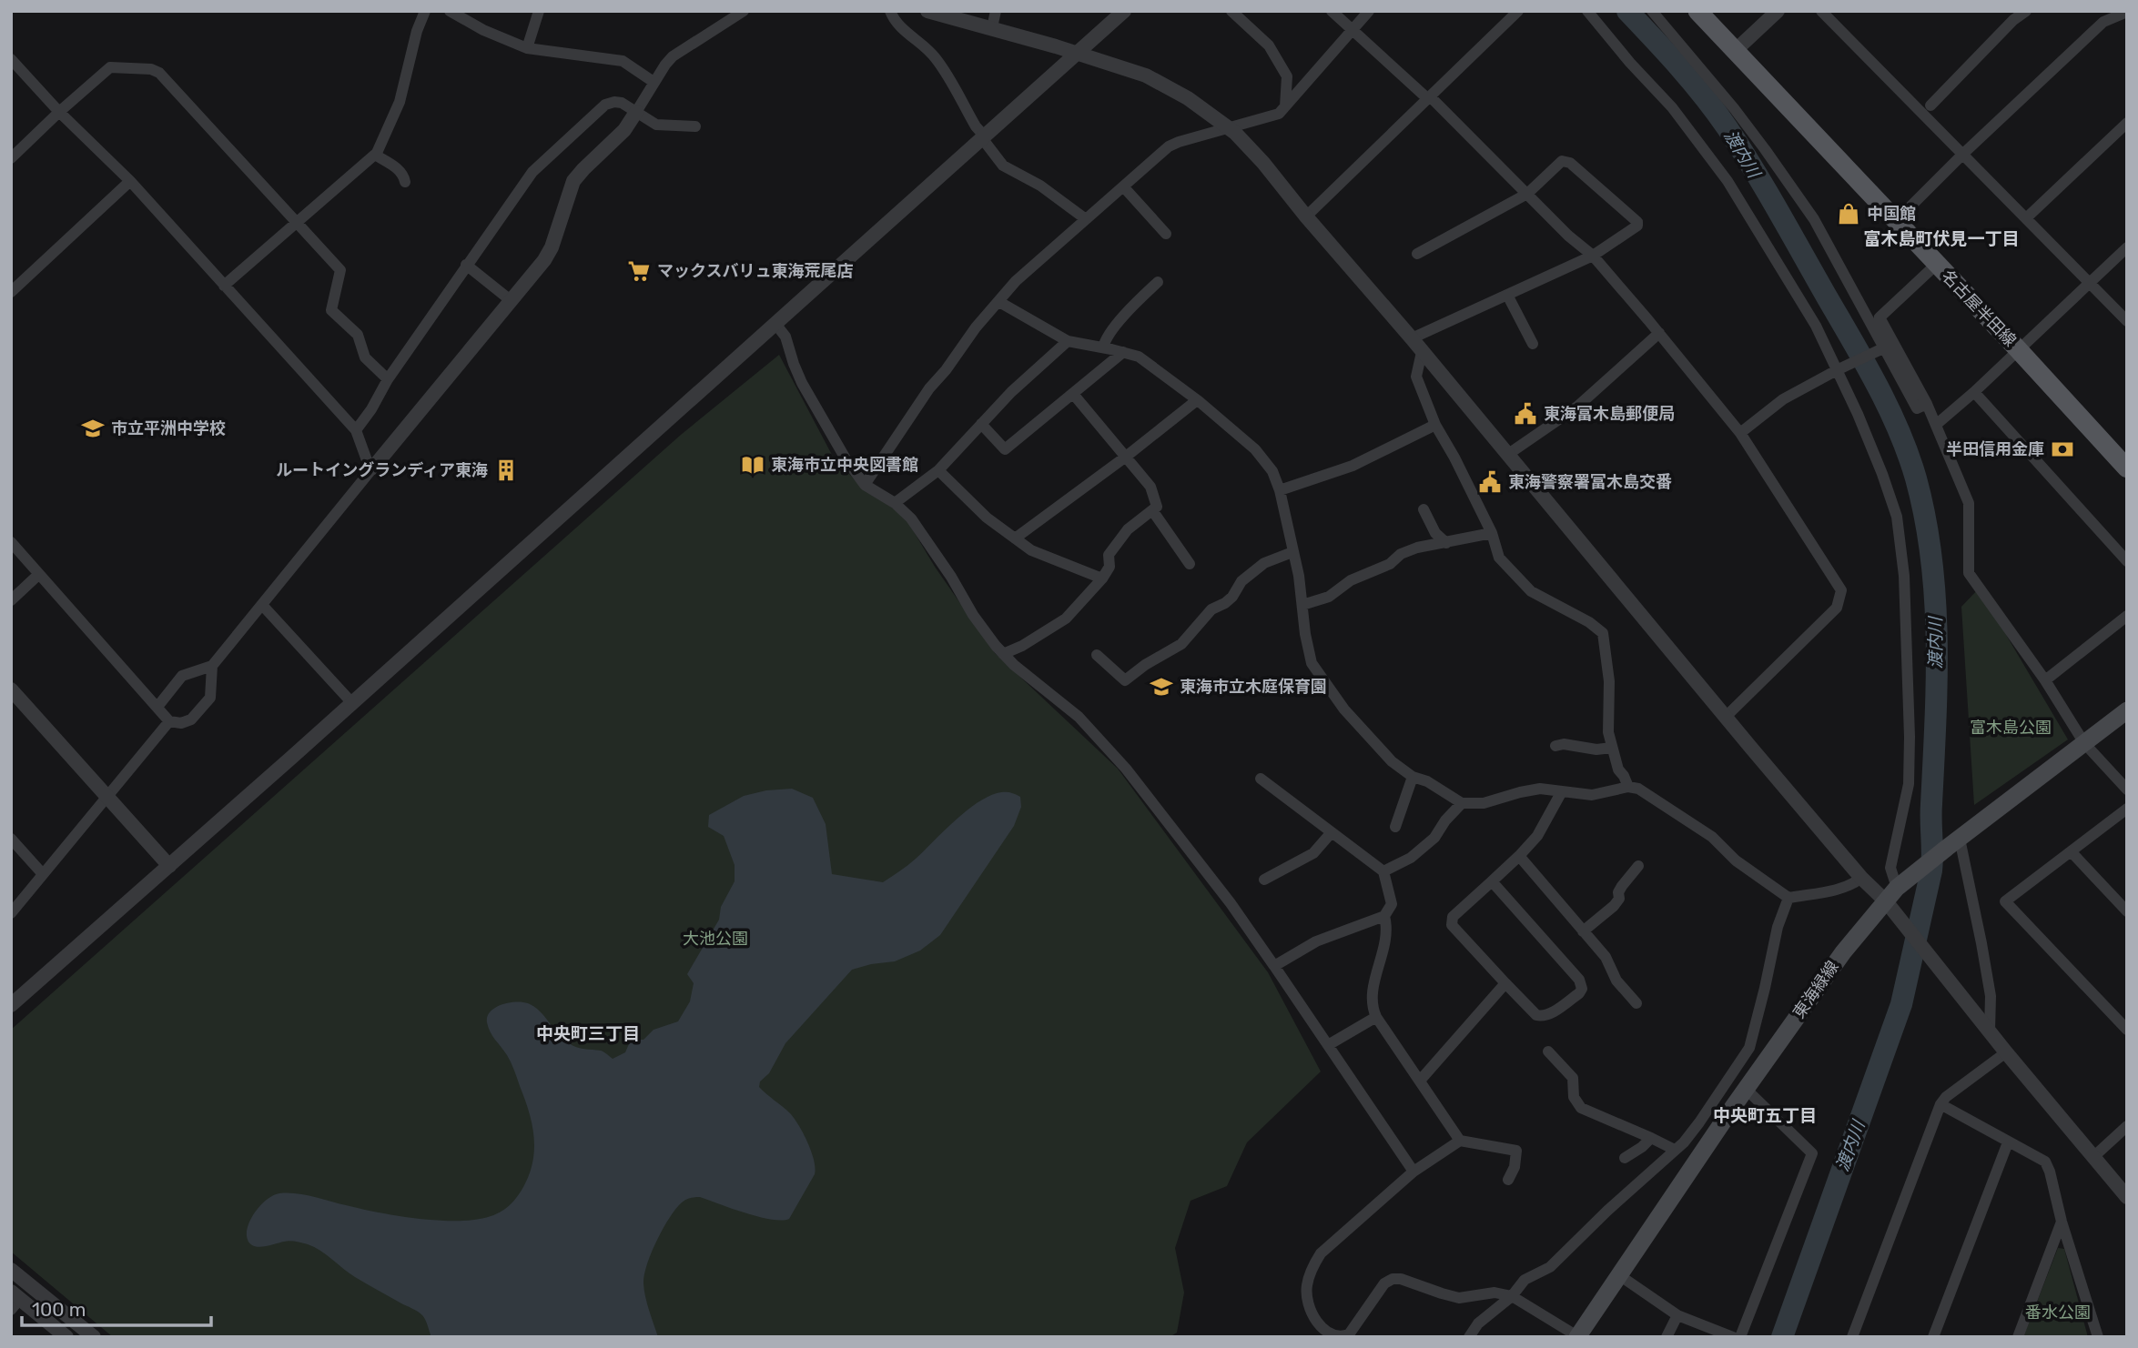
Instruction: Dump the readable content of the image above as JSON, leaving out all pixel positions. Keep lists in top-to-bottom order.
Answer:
{
  "streets": {
    "main road": ["名古屋半田線", "東海緑線"]
  },
  "districts": ["富木島町伏見一丁目", "中央町三丁目", "中央町五丁目"],
  "water": ["渡内川"],
  "parks": ["富木島公園", "大池公園", "番水公園"],
  "places": {
    "shop": ["中国館"],
    "supermarket": ["マックスバリュ東海荒尾店"],
    "public building": ["東海富木島郵便局", "東海警察署富木島交番"],
    "school or university": ["市立平洲中学校", "東海市立木庭保育園"],
    "bank": ["半田信用金庫"],
    "library": ["東海市立中央図書館"],
    "building": ["ルートイングランディア東海"]
  },
  "scale_bar": "100 m"
}
